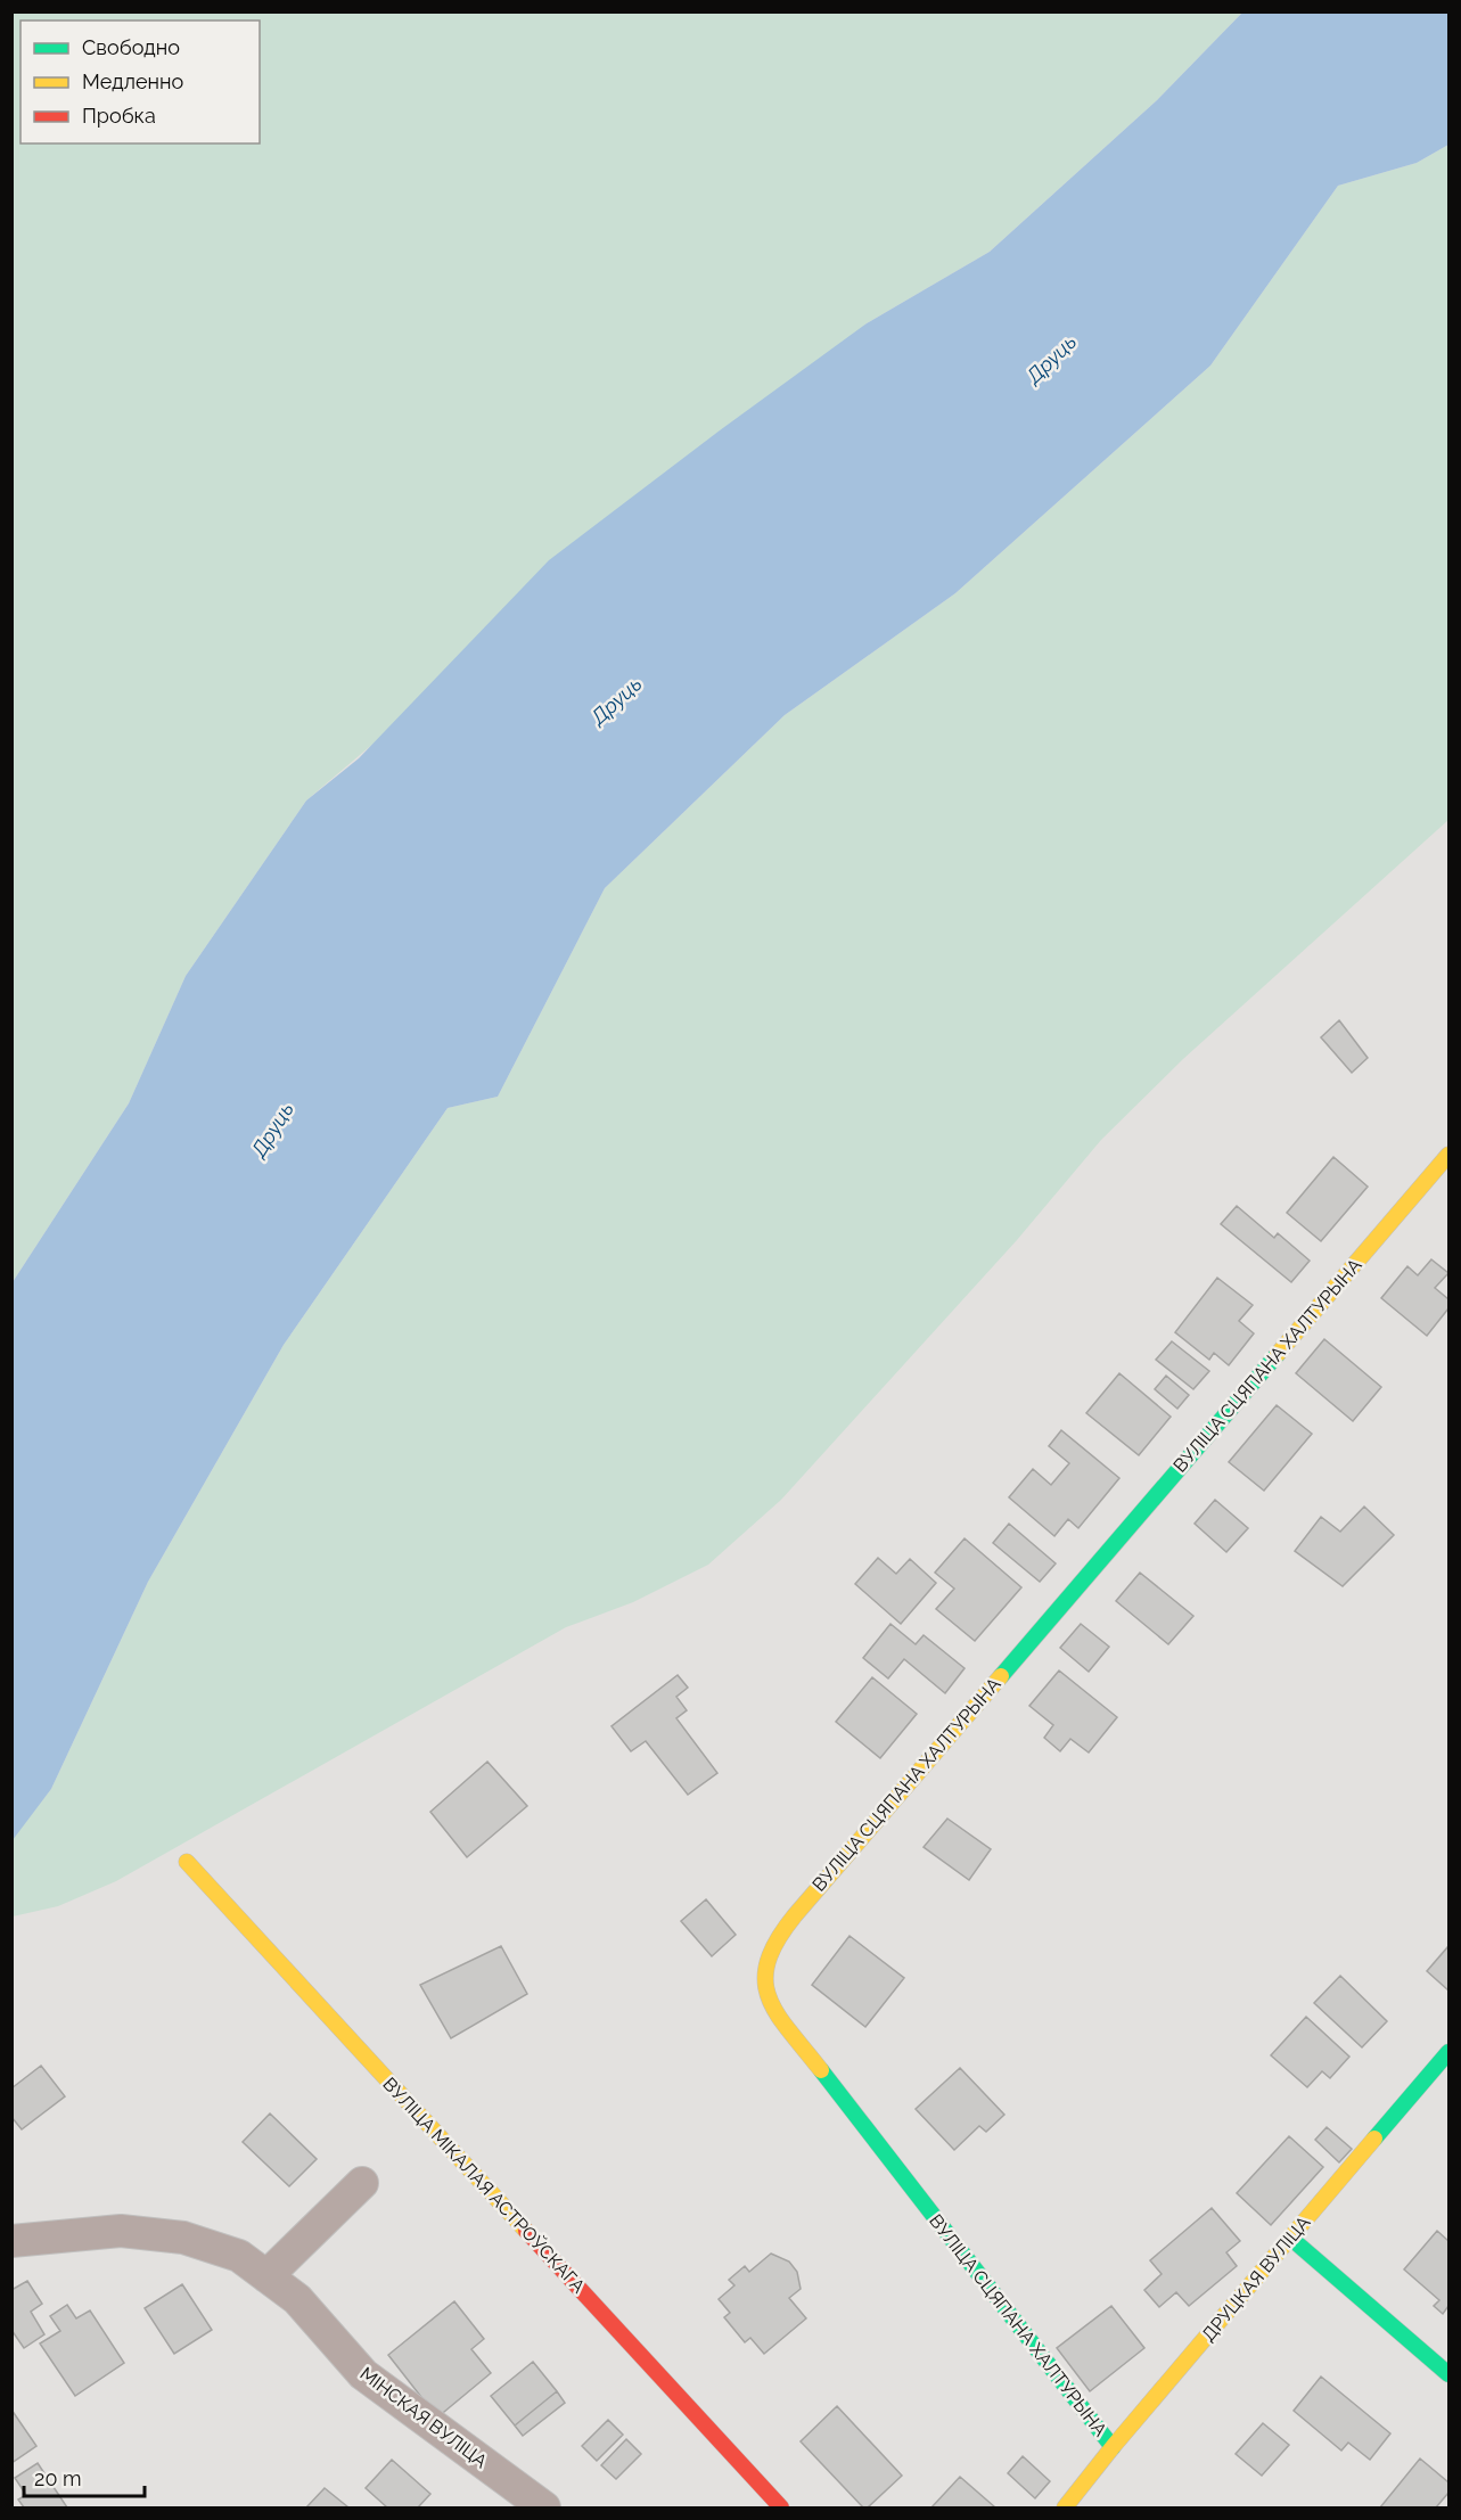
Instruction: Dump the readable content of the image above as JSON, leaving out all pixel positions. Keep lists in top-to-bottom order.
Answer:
{
  "streets": {
    "street": [
      "ВУЛІЦА СЦЯПАНА ХАЛТУРЫНА",
      "ВУЛІЦА МІКАЛАЯ АСТРОЎСКАГА",
      "ДРУЦКАЯ ВУЛІЦА",
      "МІНСКАЯ ВУЛІЦА"
    ]
  },
  "crossings": [
    ["ВУЛІЦА СЦЯПАНА ХАЛТУРЫНА", "ДРУЦКАЯ ВУЛІЦА"]
  ],
  "water": ["Друць"],
  "legend": ["Свободно", "Медленно", "Пробка"],
  "scale_bar": "20 m"
}
